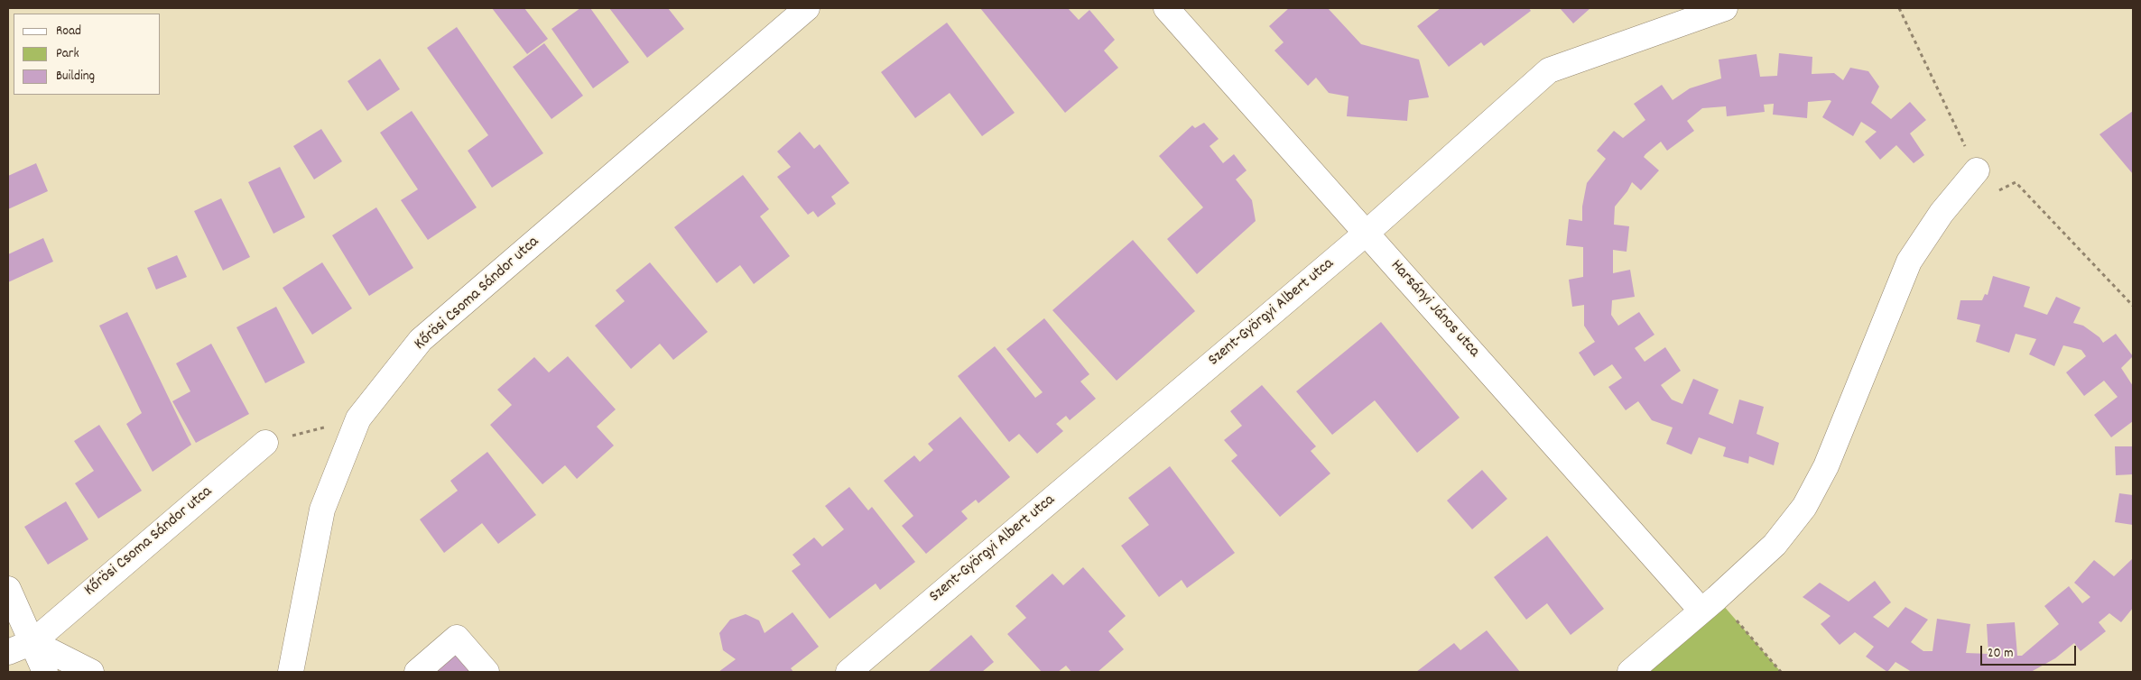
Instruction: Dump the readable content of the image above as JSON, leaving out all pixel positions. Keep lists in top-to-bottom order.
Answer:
{
  "streets": {
    "street": ["Kőrösi Csoma Sándor utca", "Harsányi János utca", "Szent-Györgyi Albert utca"]
  },
  "crossings": [
    ["Harsányi János utca", "Szent-Györgyi Albert utca"]
  ],
  "legend": ["Road", "Park", "Building"],
  "scale_bar": "20 m"
}
